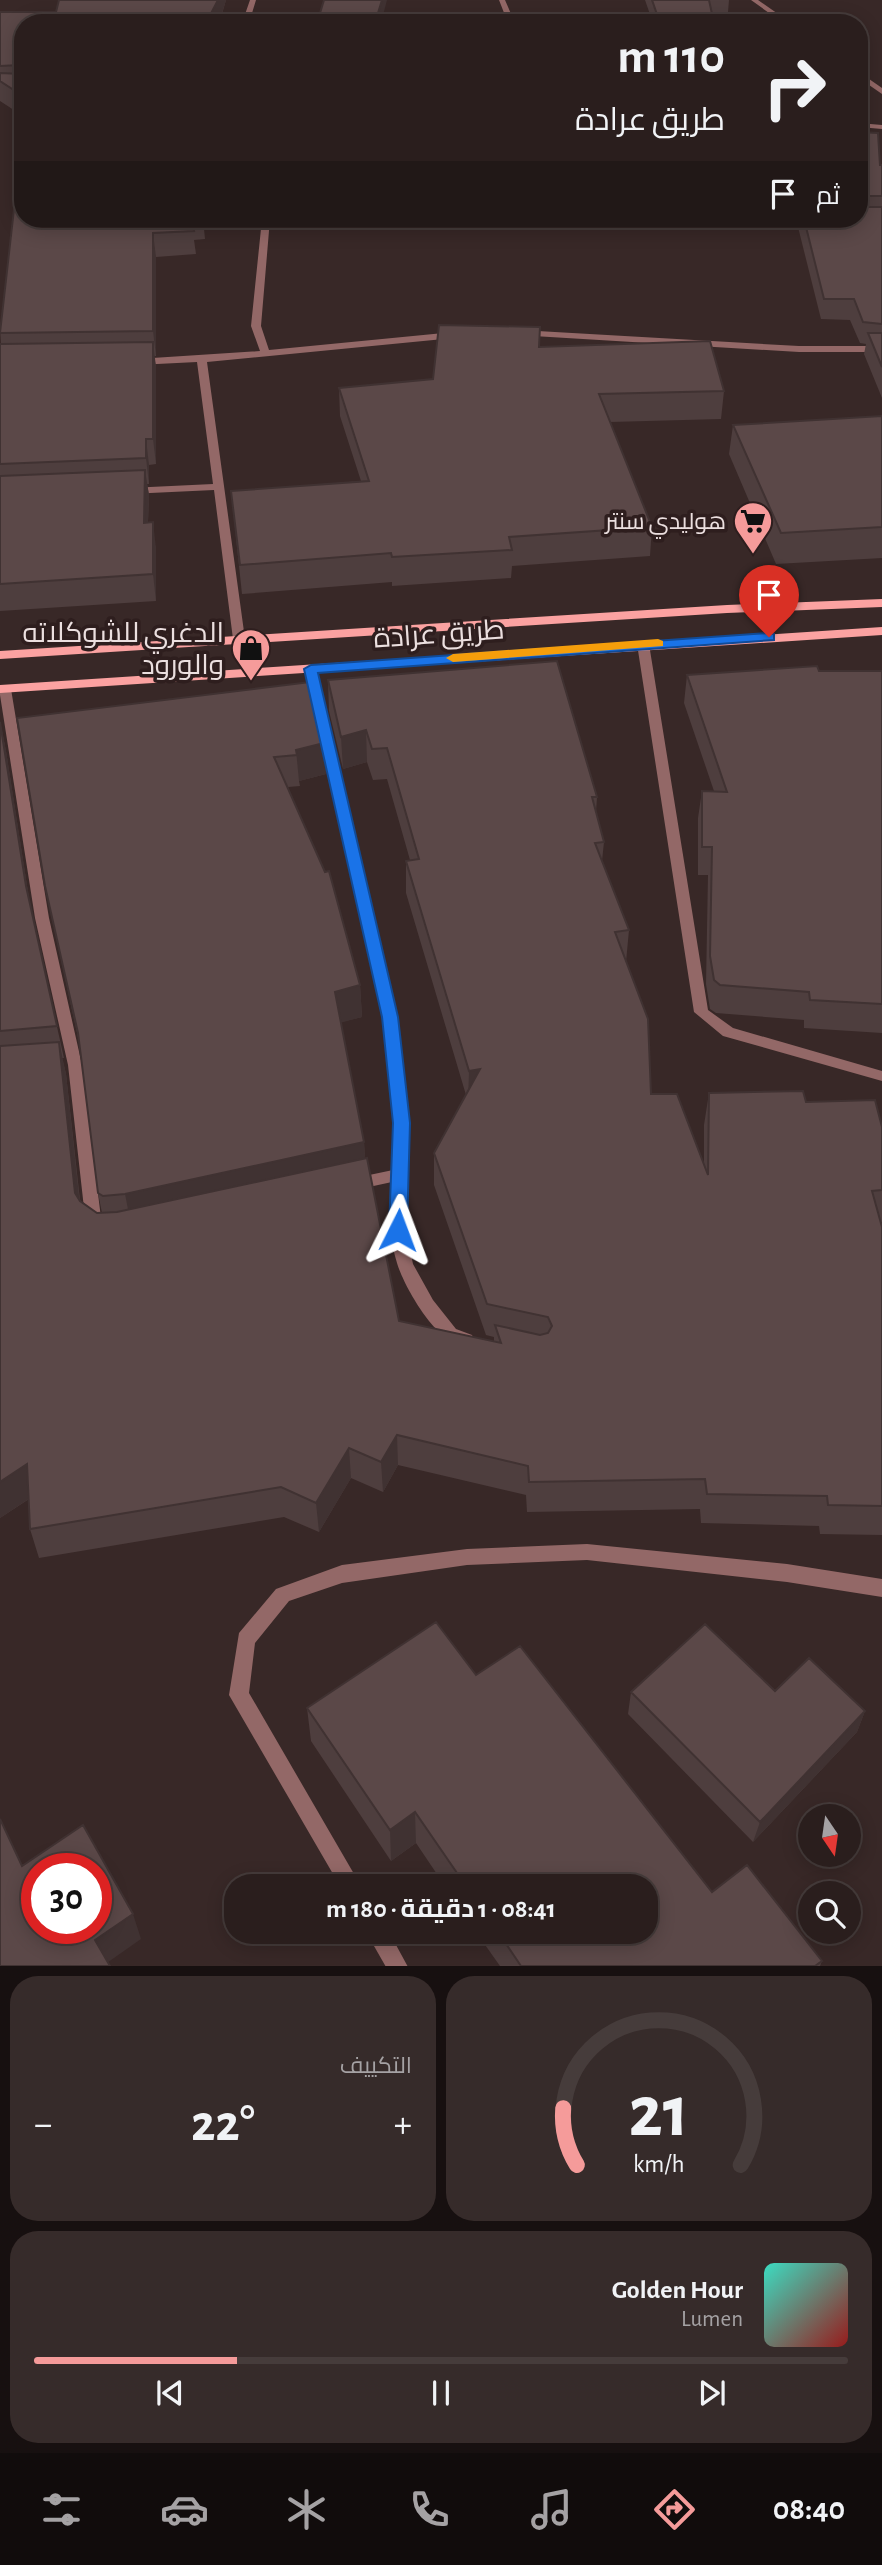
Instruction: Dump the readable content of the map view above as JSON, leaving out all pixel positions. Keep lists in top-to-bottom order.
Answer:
{
  "streets": {
    "main road": ["طريق عرادة"]
  },
  "places": {
    "supermarket": ["هوليدي سنتر"],
    "shop": ["الدغري للشوكلاته والورود"]
  },
  "north": "bottom",
  "page": {
    "turn": ["110 m", "طريق عرادة"],
    "then": "ثم",
    "limit": "30",
    "trip": "08:41 · 1 دقيقة · 180 m",
    "tile": "التكييف",
    "heat": ["−", "22°", "+"],
    "song": ["Golden Hour", "Lumen"],
    "tabs": "08:40",
    "gauge": ["21", "km/h"]
  }
}
